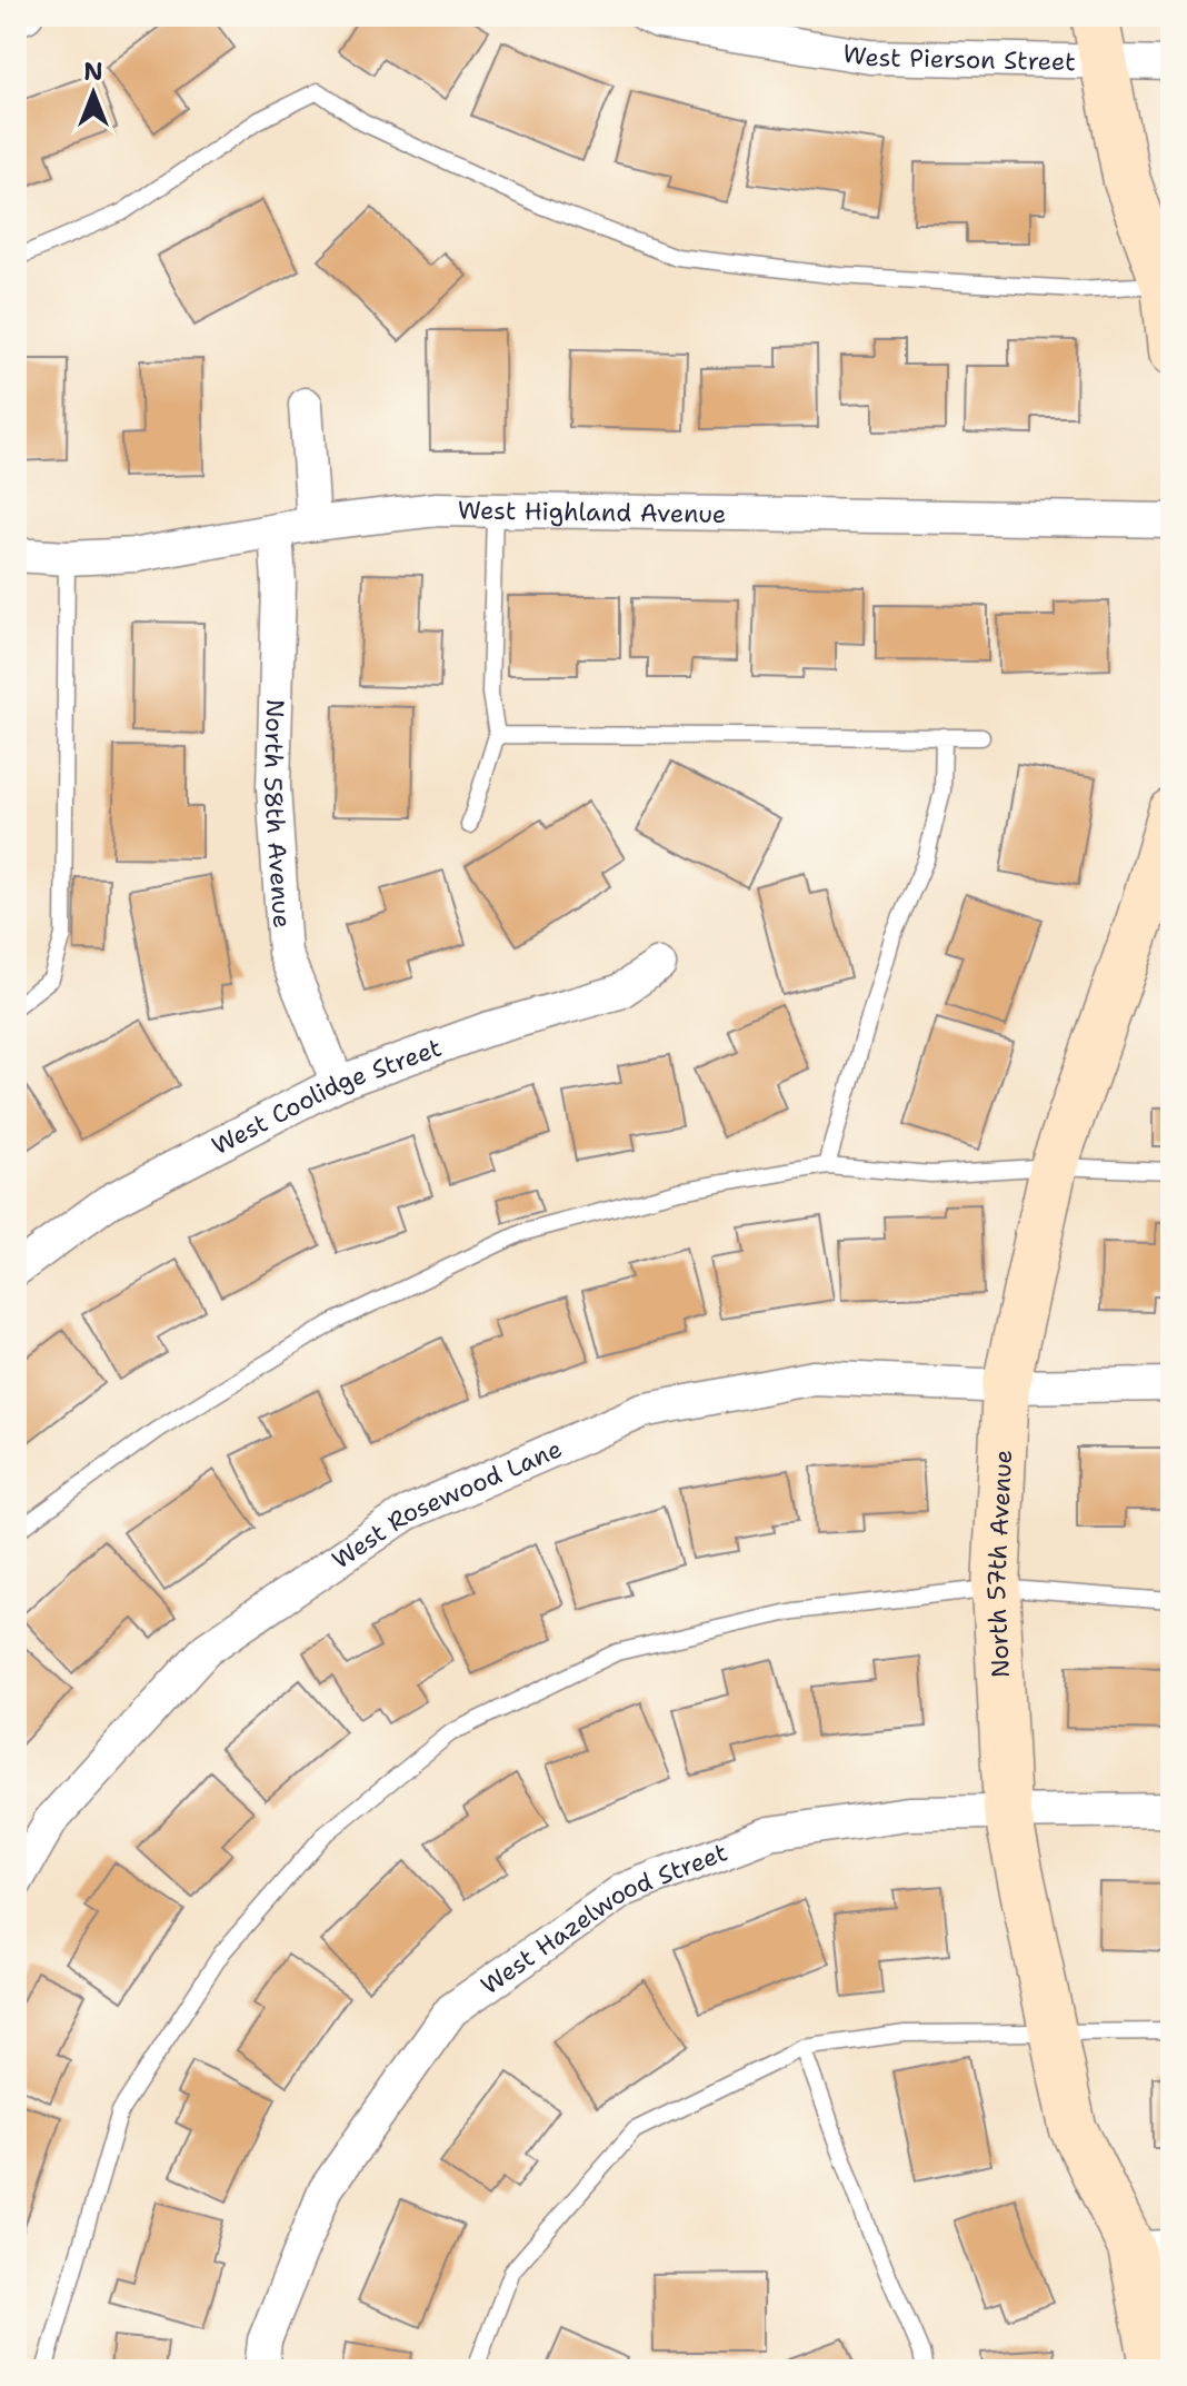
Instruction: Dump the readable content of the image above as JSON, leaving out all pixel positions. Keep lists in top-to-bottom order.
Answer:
{
  "streets": {
    "street": [
      "West Pierson Street",
      "West Highland Avenue",
      "North 58th Avenue",
      "West Coolidge Street",
      "West Rosewood Lane",
      "North 57th Avenue",
      "West Hazelwood Street"
    ]
  },
  "crossings": [
    ["West Highland Avenue", "North 58th Avenue"],
    ["North 58th Avenue", "West Coolidge Street"],
    ["West Rosewood Lane", "North 57th Avenue"],
    ["North 57th Avenue", "West Hazelwood Street"]
  ],
  "north": "top"
}
